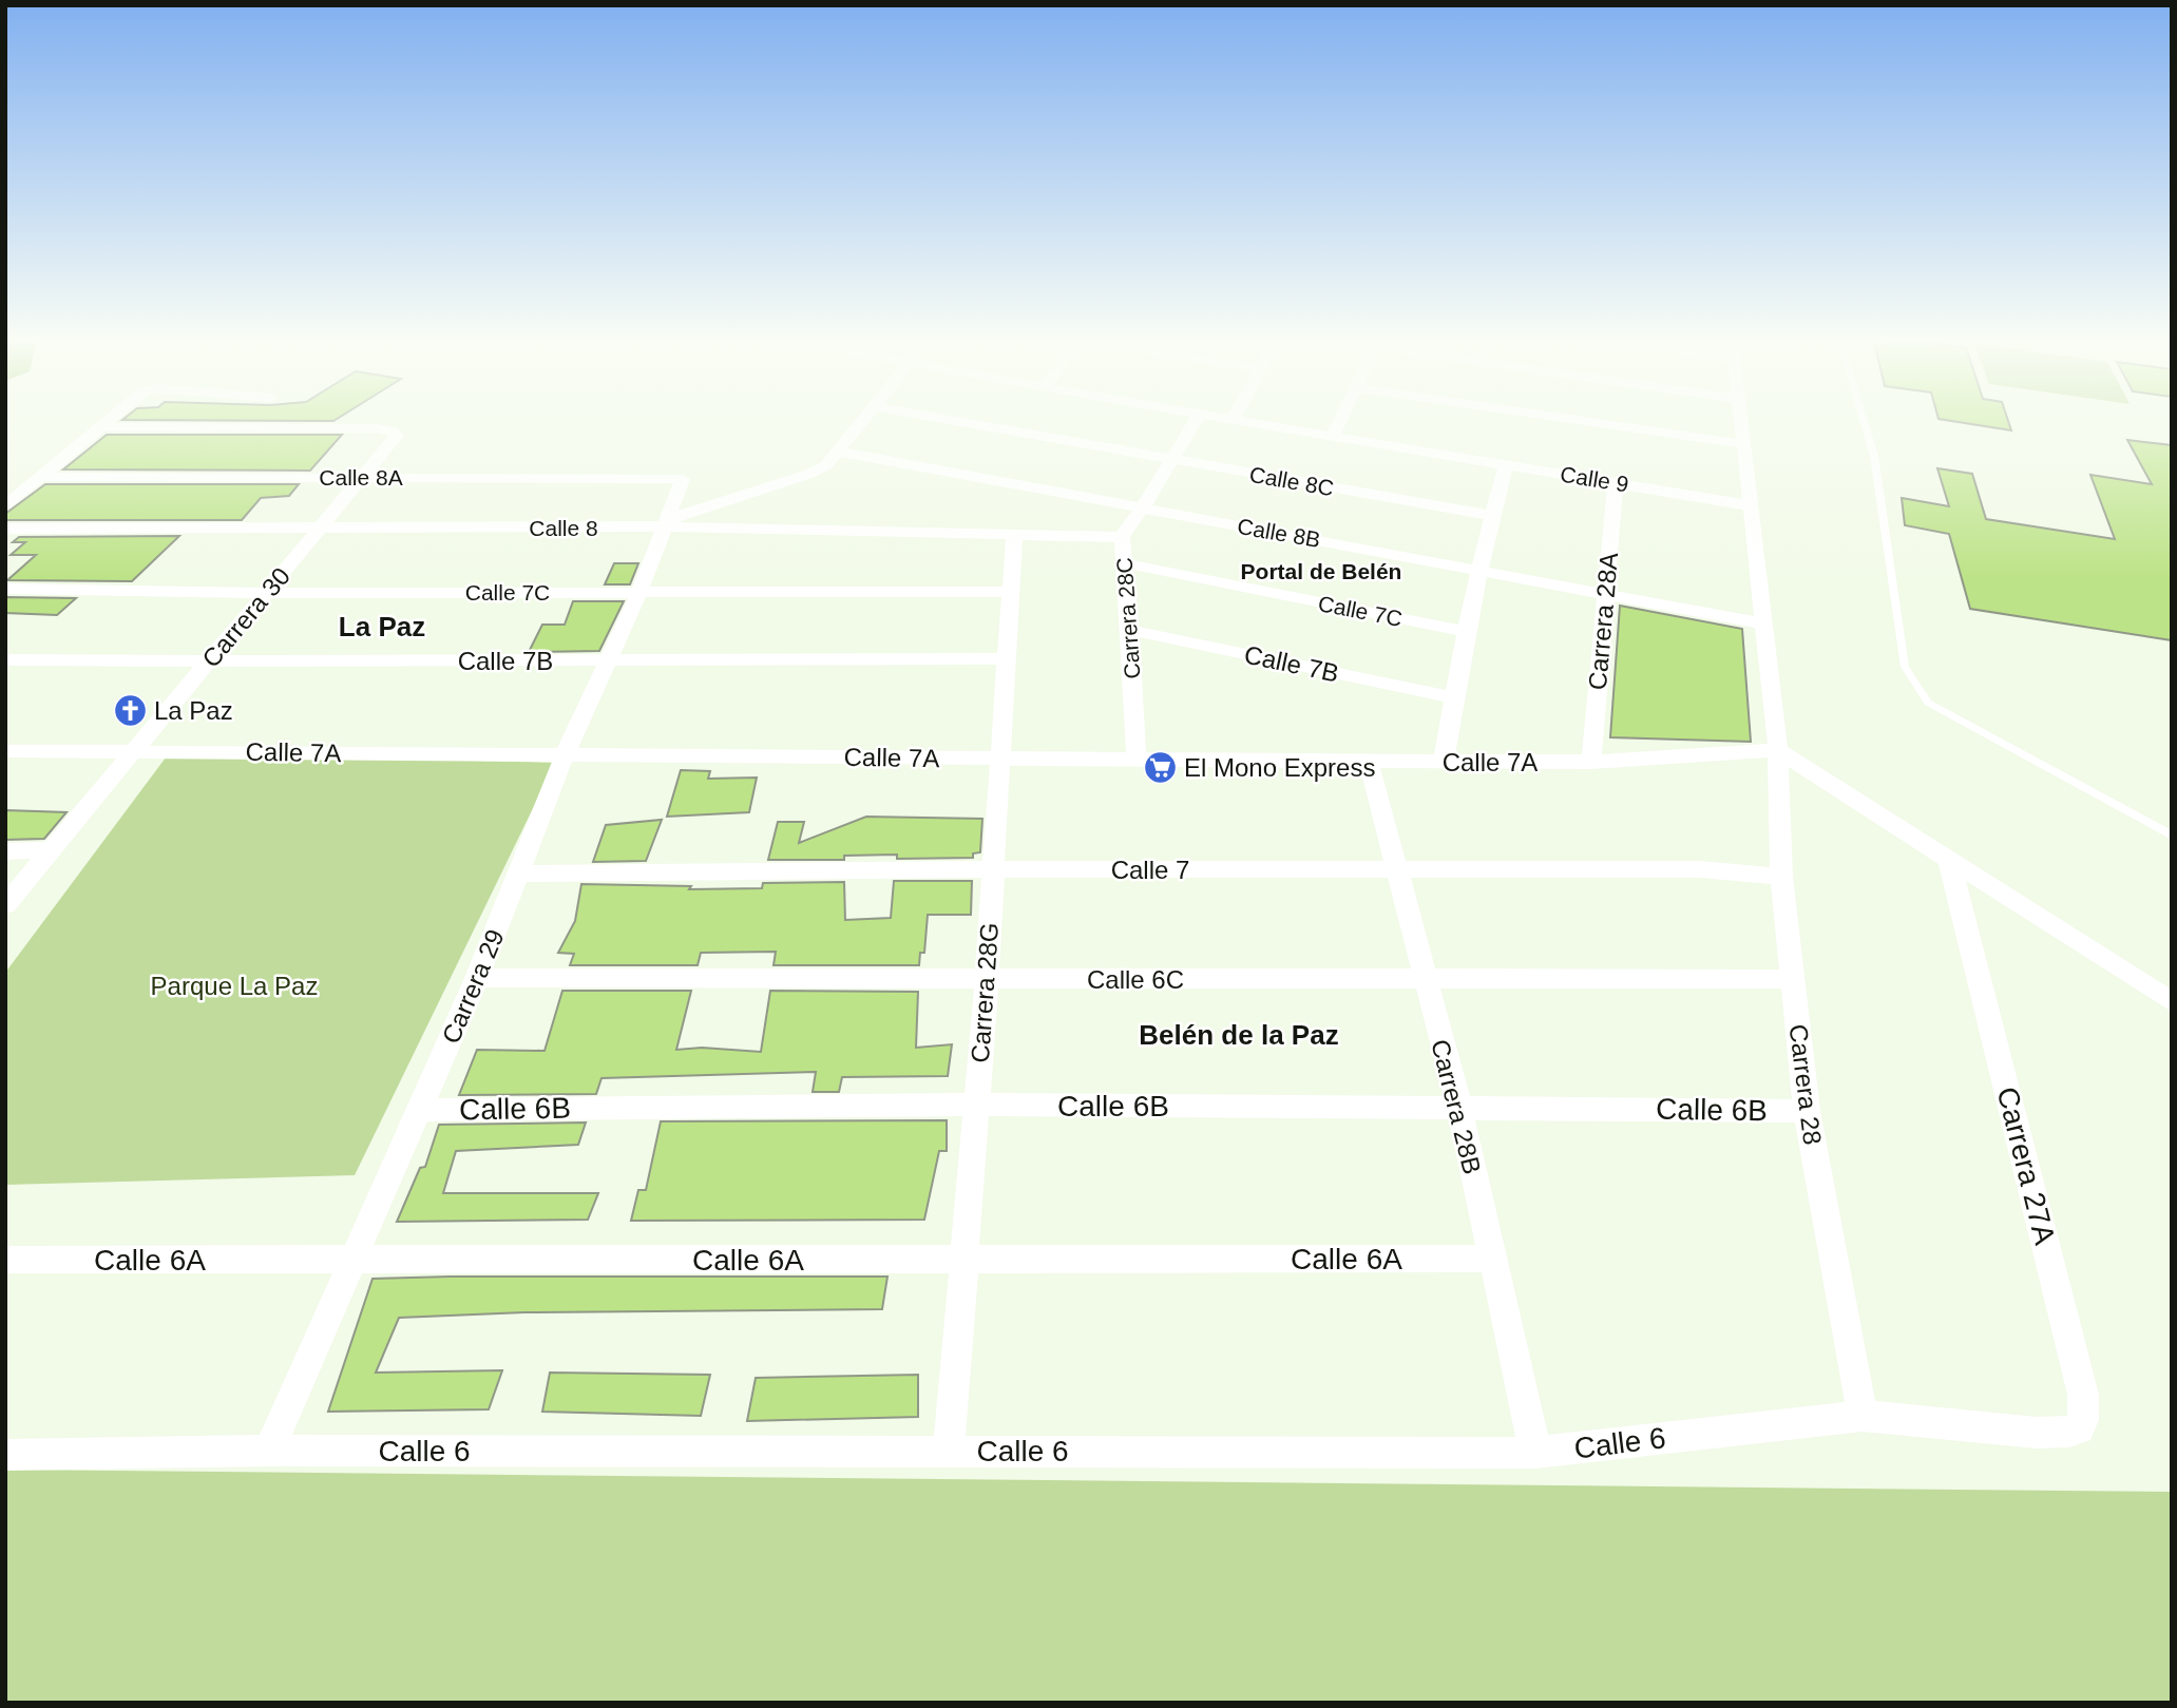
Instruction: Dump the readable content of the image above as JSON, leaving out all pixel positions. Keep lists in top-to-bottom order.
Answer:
{
  "streets": {
    "street": [
      "Calle 8A",
      "Calle 9",
      "Calle 8C",
      "Calle 8",
      "Calle 8B",
      "Calle 7C",
      "Carrera 30",
      "Carrera 28C",
      "Carrera 28A",
      "Calle 7B",
      "Calle 7A",
      "Calle 7",
      "Calle 6C",
      "Carrera 29",
      "Carrera 28G",
      "Carrera 28",
      "Calle 6B",
      "Carrera 28B",
      "Carrera 27A",
      "Calle 6A",
      "Calle 6"
    ]
  },
  "crossings": [
    ["Calle 8A", "Carrera 30"],
    ["Calle 8A", "Carrera 29"],
    ["Calle 9", "Carrera 28A"],
    ["Calle 9", "Carrera 28"],
    ["Calle 8C", "Carrera 28C"],
    ["Calle 8", "Carrera 30"],
    ["Calle 8", "Carrera 28C"],
    ["Calle 8", "Carrera 29"],
    ["Calle 8", "Carrera 28G"],
    ["Calle 8B", "Carrera 28C"],
    ["Calle 8B", "Carrera 28A"],
    ["Calle 8B", "Carrera 28"],
    ["Calle 7C", "Carrera 30"],
    ["Calle 7C", "Carrera 28C"],
    ["Calle 7C", "Carrera 29"],
    ["Calle 7C", "Carrera 28G"],
    ["Carrera 30", "Calle 7B"],
    ["Carrera 30", "Calle 7A"],
    ["Carrera 28C", "Calle 7B"],
    ["Carrera 28C", "Calle 7A"],
    ["Carrera 28A", "Calle 7A"],
    ["Calle 7B", "Carrera 29"],
    ["Calle 7B", "Carrera 28G"],
    ["Calle 7A", "Carrera 29"],
    ["Calle 7A", "Carrera 28G"],
    ["Calle 7A", "Carrera 28"],
    ["Calle 7A", "Carrera 28B"],
    ["Calle 7", "Carrera 29"],
    ["Calle 7", "Carrera 28G"],
    ["Calle 7", "Carrera 28"],
    ["Calle 7", "Carrera 28B"],
    ["Calle 6C", "Carrera 29"],
    ["Calle 6C", "Carrera 28G"],
    ["Calle 6C", "Carrera 28"],
    ["Calle 6C", "Carrera 28B"],
    ["Carrera 29", "Calle 6B"],
    ["Carrera 29", "Calle 6A"],
    ["Carrera 29", "Calle 6"],
    ["Carrera 28G", "Calle 6B"],
    ["Carrera 28G", "Calle 6A"],
    ["Carrera 28G", "Calle 6"],
    ["Carrera 28", "Calle 6B"],
    ["Carrera 28", "Calle 6"],
    ["Calle 6B", "Carrera 28B"],
    ["Carrera 28B", "Calle 6A"],
    ["Carrera 28B", "Calle 6"],
    ["Carrera 27A", "Calle 6"]
  ],
  "districts": ["Portal de Belén", "La Paz", "Belén de la Paz"],
  "parks": ["Parque La Paz"],
  "places": {
    "church": ["La Paz"],
    "supermarket": ["El Mono Express"]
  }
}
